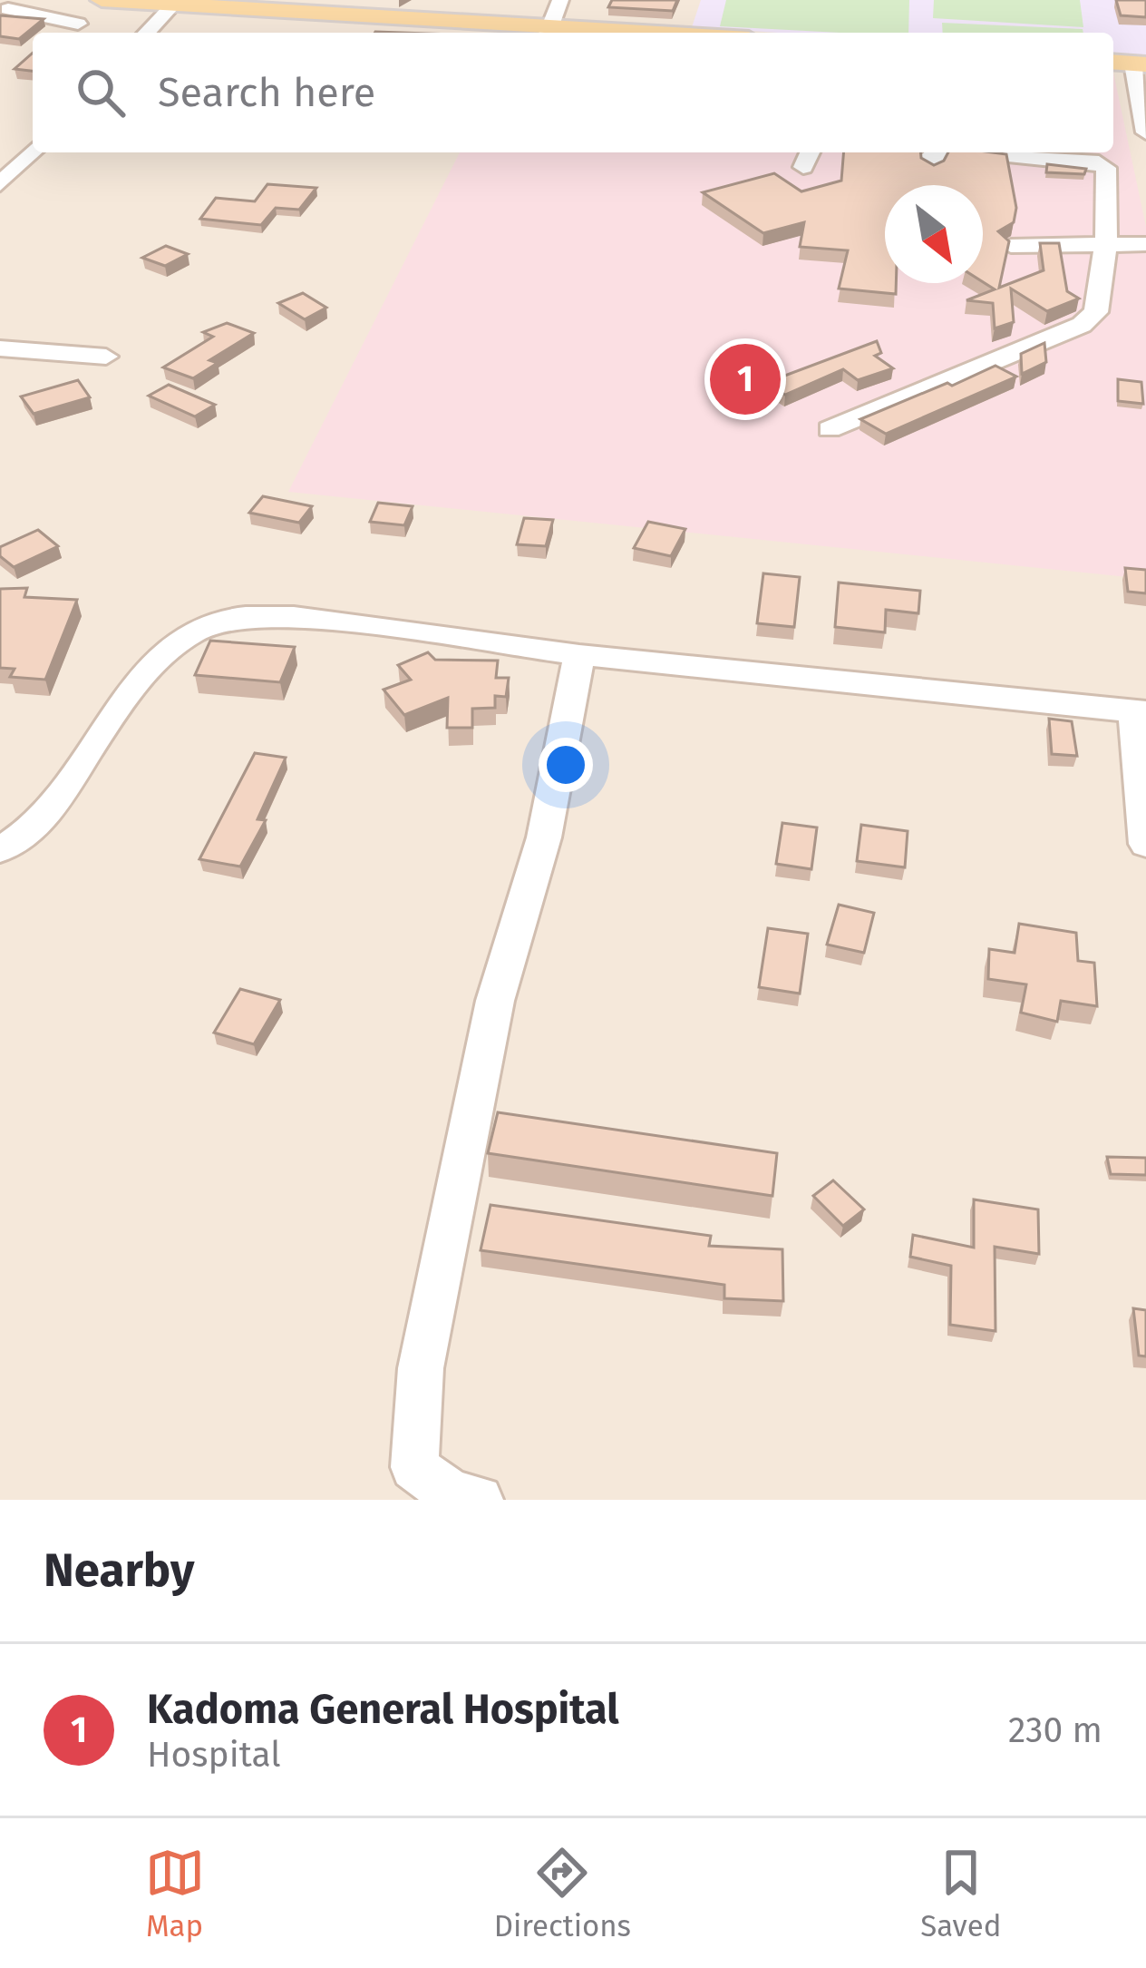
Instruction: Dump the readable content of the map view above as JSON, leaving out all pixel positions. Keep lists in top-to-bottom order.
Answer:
{
  "north": "bottom right",
  "page": {
    "search": "Search here",
    "pins": "1",
    "heading": "Nearby",
    "list": [
      {
        "mark": "1",
        "name": "Kadoma General Hospital",
        "note": "Hospital",
        "value": "230 m"
      }
    ],
    "nav": ["Map", "Directions", "Saved"]
  }
}
